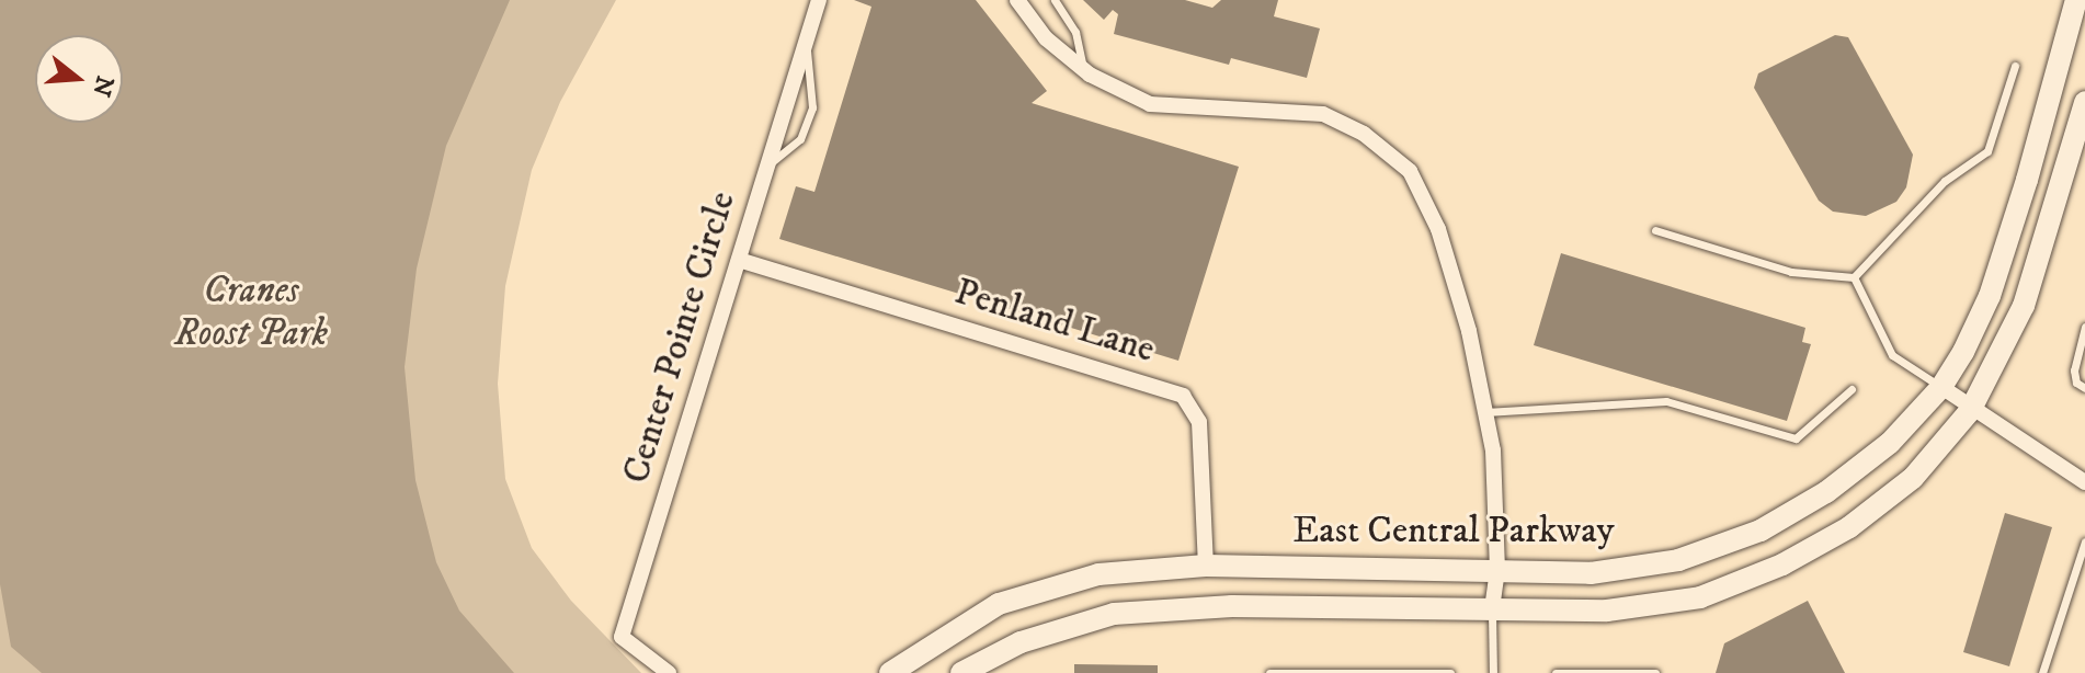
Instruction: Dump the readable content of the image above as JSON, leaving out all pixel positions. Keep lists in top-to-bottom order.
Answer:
{
  "streets": {
    "main road": ["East Central Parkway"],
    "street": ["Penland Lane", "Center Pointe Circle"]
  },
  "crossings": [
    ["Penland Lane", "Center Pointe Circle"],
    ["Penland Lane", "East Central Parkway"]
  ],
  "parks": ["Cranes Roost Park"],
  "north": "right"
}
